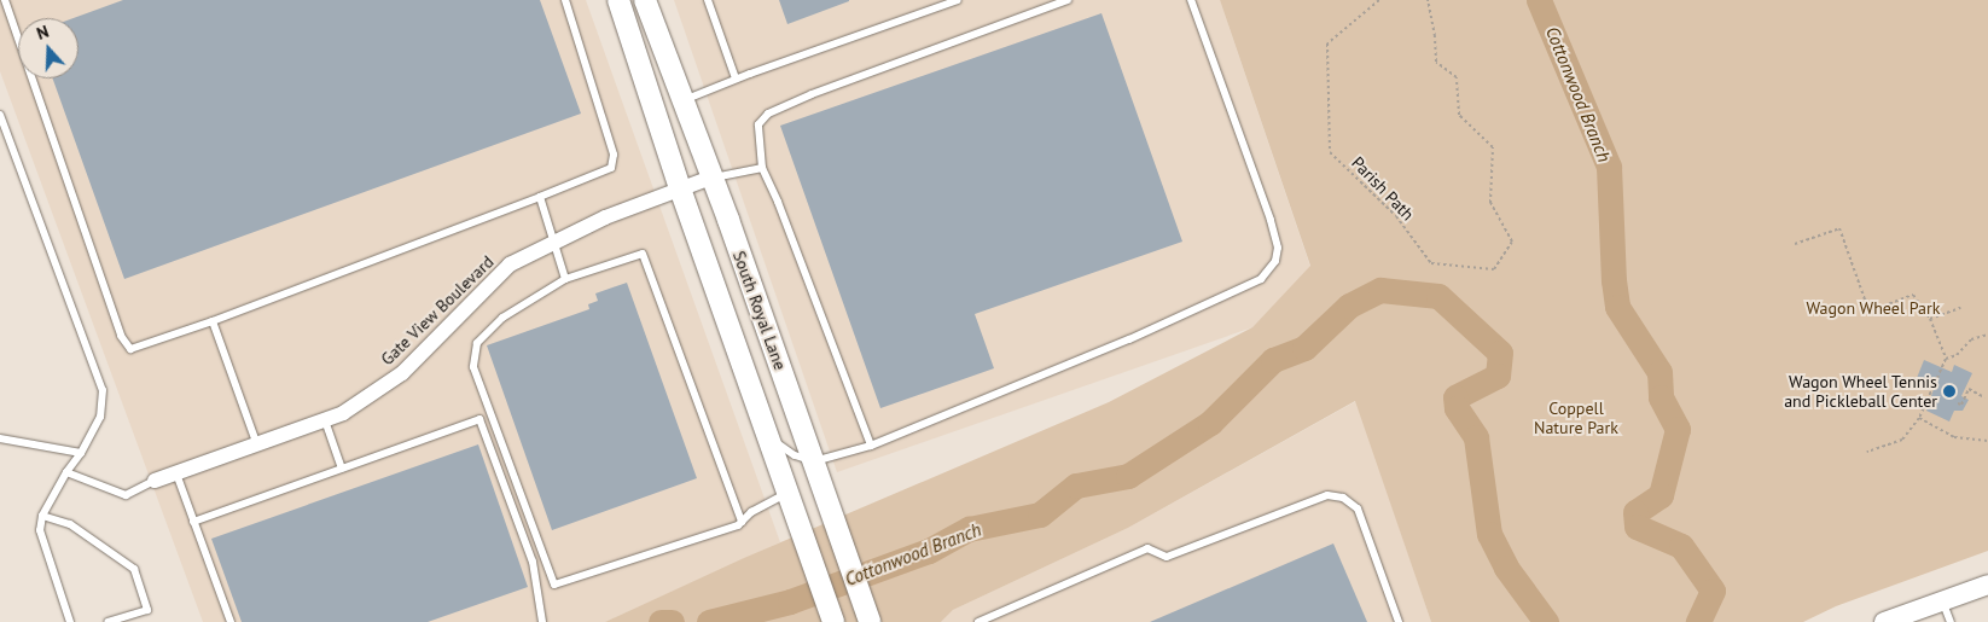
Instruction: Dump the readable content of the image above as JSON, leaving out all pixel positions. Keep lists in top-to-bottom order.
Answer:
{
  "streets": {
    "main road": ["South Royal Lane"],
    "street": ["Gate View Boulevard"],
    "path": ["Parish Path"]
  },
  "crossings": [
    ["Gate View Boulevard", "South Royal Lane"]
  ],
  "water": ["Cottonwood Branch"],
  "parks": ["Wagon Wheel Park", "Coppell Nature Park"],
  "places": ["Wagon Wheel Tennis and Pickleball Center"],
  "north": "top"
}
